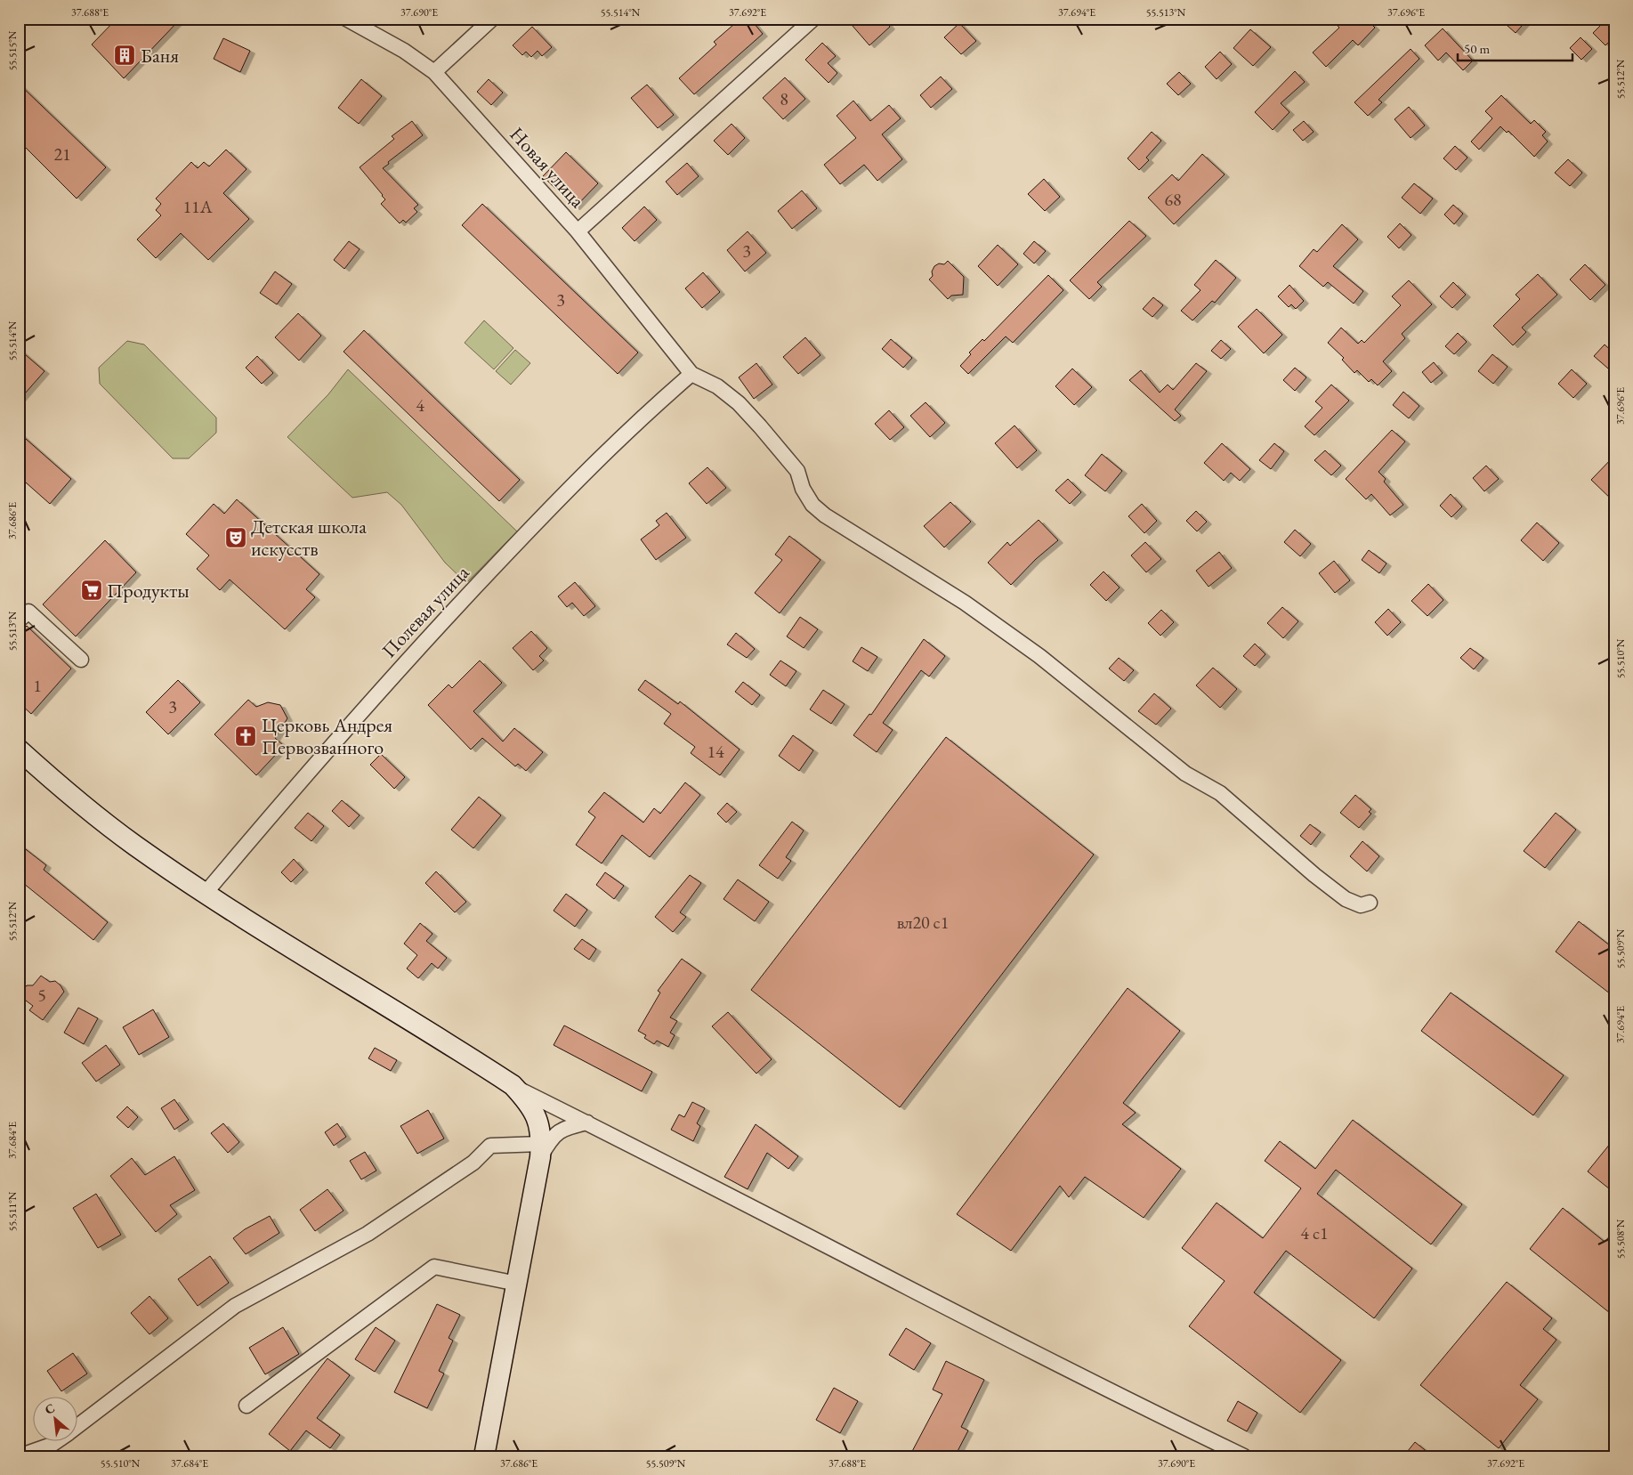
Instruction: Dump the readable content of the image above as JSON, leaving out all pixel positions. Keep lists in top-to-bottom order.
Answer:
{
  "streets": {
    "street": ["Новая улица", "Полевая улица"]
  },
  "crossings": [
    ["Новая улица", "Полевая улица"]
  ],
  "places": {
    "building": ["Баня"],
    "theatre": ["Детская школа искусств"],
    "supermarket": ["Продукты"],
    "church": ["Церковь Андрея Первозванного"]
  },
  "house_numbers": [
    "8",
    "21",
    "68",
    "11А",
    "3",
    "3",
    "4",
    "1",
    "3",
    "14",
    "вл20 с1",
    "5",
    "4 с1"
  ],
  "scale_bar": "50 m",
  "north": "top left",
  "coordinates": [
    "37.688°E",
    "37.690°E",
    "55.514°N",
    "37.692°E",
    "37.694°E",
    "55.513°N",
    "37.696°E",
    "55.515°N",
    "55.512°N",
    "37.686°E",
    "55.510°N",
    "55.509°N",
    "37.684°E",
    "55.511°N",
    "55.508°N"
  ]
}
